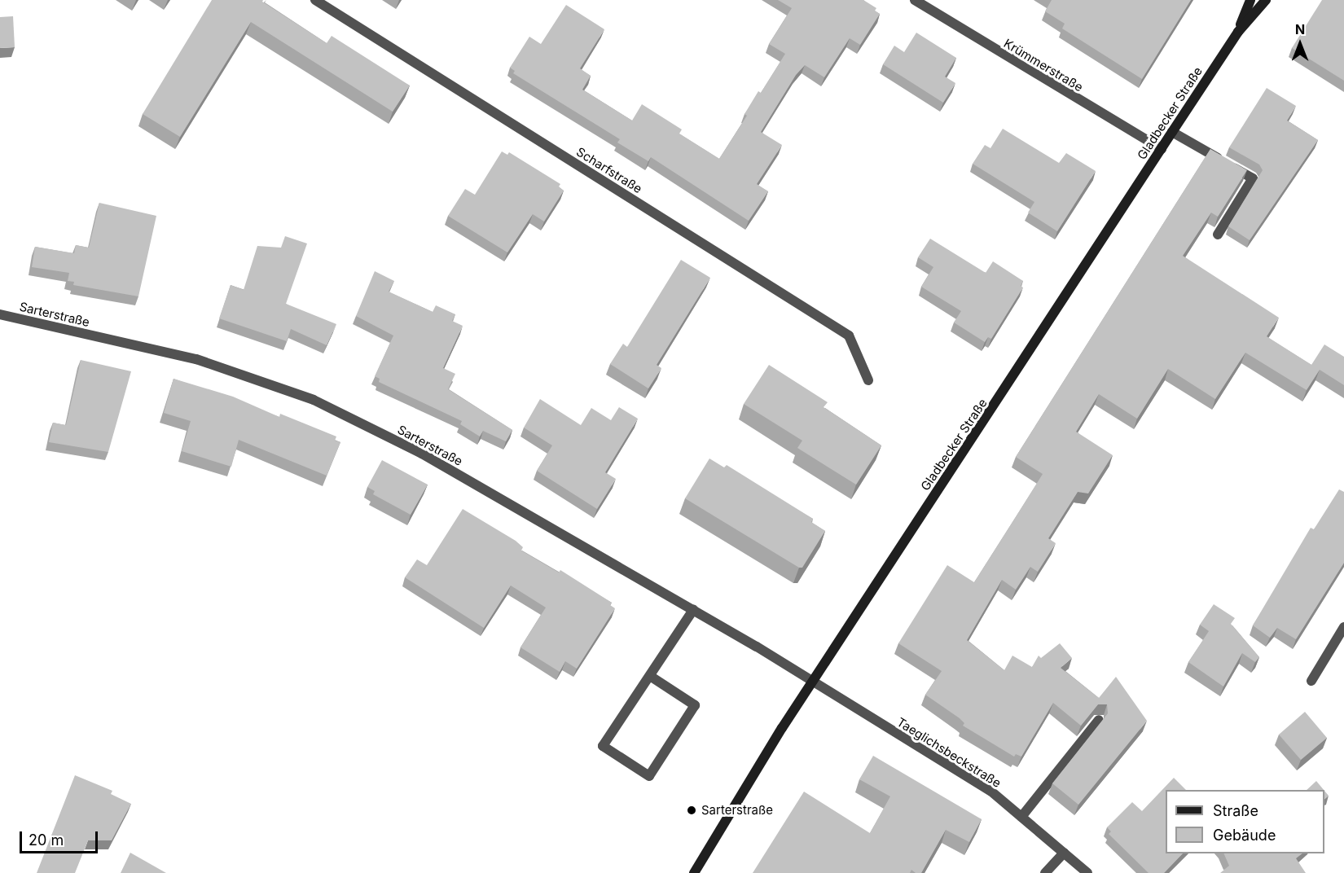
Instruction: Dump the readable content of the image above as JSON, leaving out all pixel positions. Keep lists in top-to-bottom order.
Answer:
{
  "streets": {
    "main road": ["Gladbecker Straße"],
    "street": [
      "Krümmerstraße",
      "Scharfstraße",
      "Sarterstraße",
      "Taeglichsbeckstraße"
    ]
  },
  "crossings": [
    ["Krümmerstraße", "Gladbecker Straße"],
    ["Gladbecker Straße", "Sarterstraße"],
    ["Gladbecker Straße", "Taeglichsbeckstraße"],
    ["Sarterstraße", "Taeglichsbeckstraße"]
  ],
  "places": ["Sarterstraße"],
  "legend": ["Straße", "Gebäude"],
  "scale_bar": "20 m",
  "north": "top"
}
